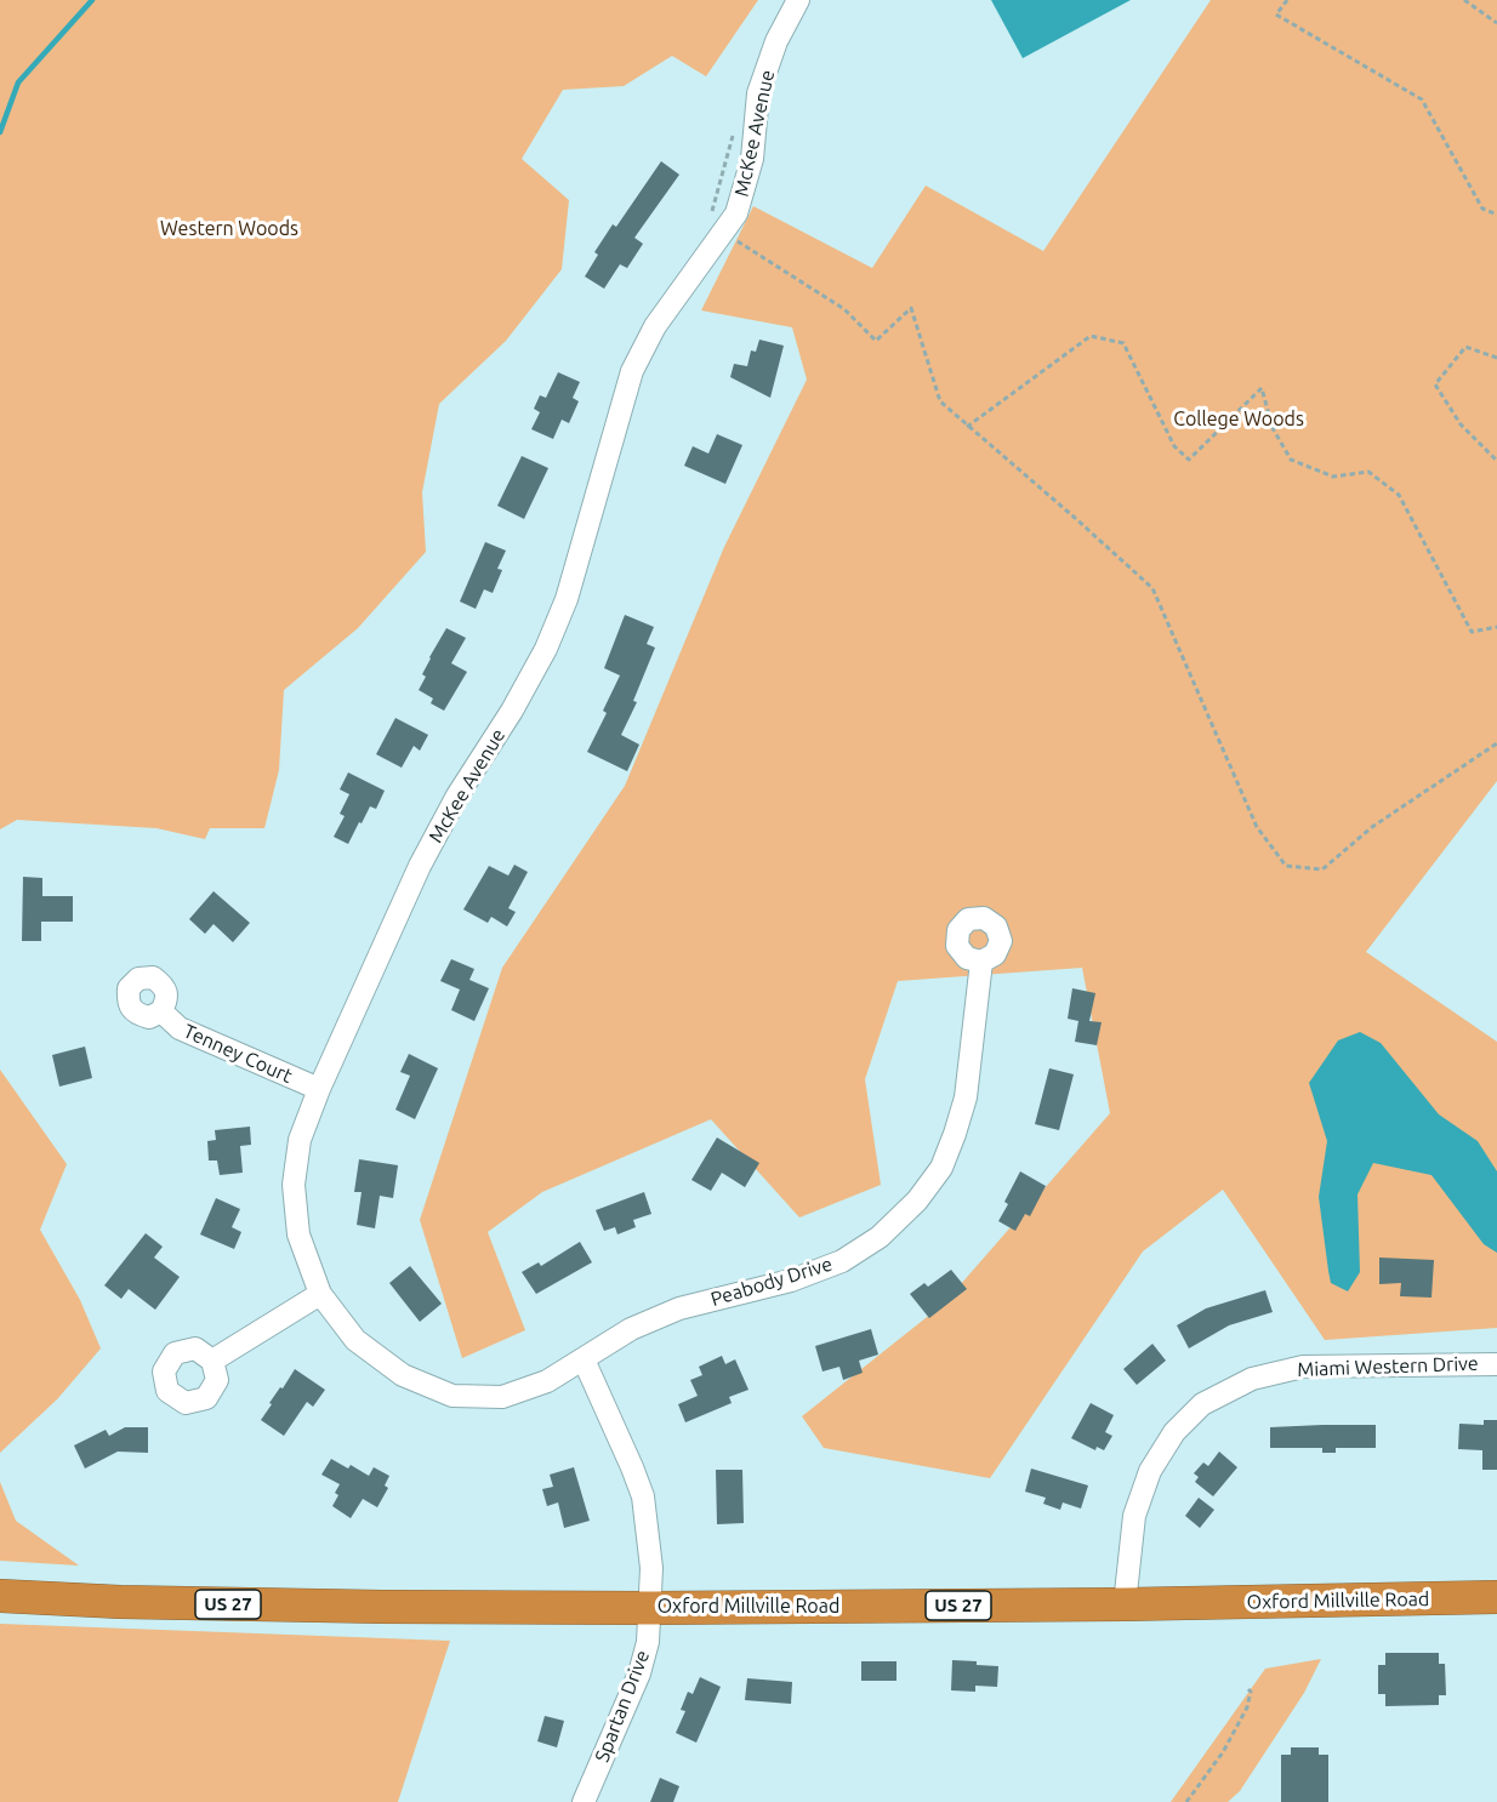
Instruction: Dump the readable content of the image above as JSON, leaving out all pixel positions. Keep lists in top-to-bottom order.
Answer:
{
  "streets": {
    "highway": ["Oxford Millville Road", "US 27"],
    "street": [
      "McKee Avenue",
      "Tenney Court",
      "Peabody Drive",
      "Miami Western Drive",
      "Spartan Drive"
    ]
  },
  "crossings": [
    ["McKee Avenue", "Tenney Court"],
    ["McKee Avenue", "Peabody Drive"],
    ["McKee Avenue", "Spartan Drive"],
    ["Peabody Drive", "Spartan Drive"],
    ["Miami Western Drive", "Oxford Millville Road"],
    ["Oxford Millville Road", "Spartan Drive"]
  ],
  "parks": ["Western Woods", "College Woods"]
}
